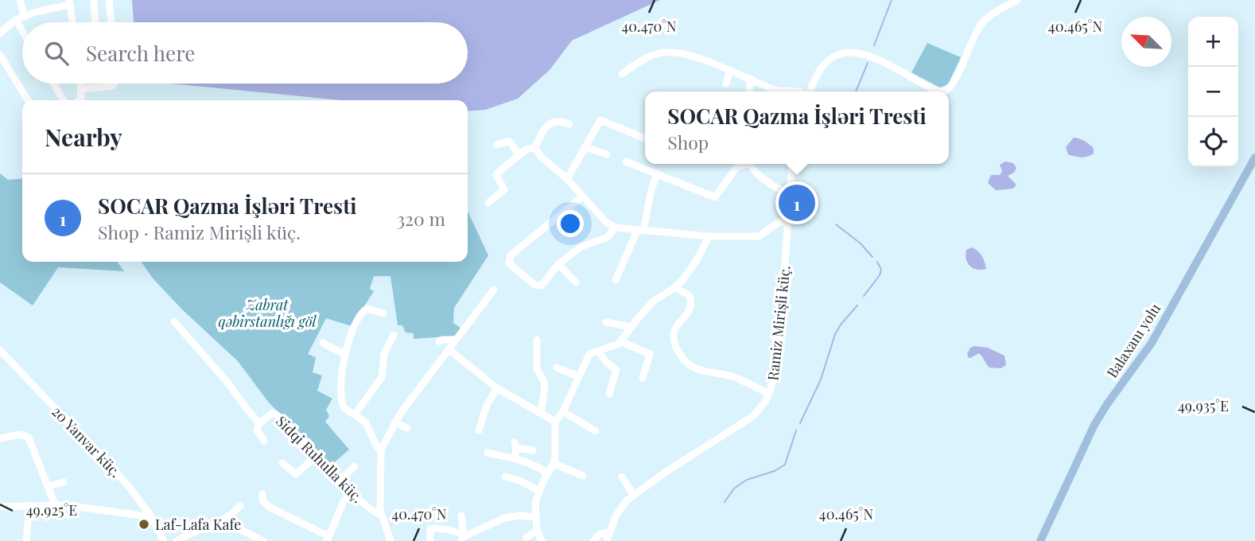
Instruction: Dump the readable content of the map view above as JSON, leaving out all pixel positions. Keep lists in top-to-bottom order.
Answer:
{
  "streets": {
    "main road": ["Balaxanı yolu"],
    "street": ["Ramiz Mirişli küç.", "20 Yanvar küç.", "Sidqi Ruhulla küç."]
  },
  "parks": ["Zabrat qəbirstanlığı göl"],
  "places": ["Laf-Lafa Kafe"],
  "north": "top left",
  "page": {
    "map_buttons": ["+", "−"],
    "search": "Search here",
    "popup": ["SOCAR Qazma İşləri Tresti", "Shop"],
    "heading": "Nearby",
    "list": [
      {
        "mark": "1",
        "name": "SOCAR Qazma İşləri Tresti",
        "note": "Shop · Ramiz Mirişli küç.",
        "value": "320 m"
      }
    ],
    "pins": "1"
  },
  "coordinates": [
    "40.470°N",
    "40.465°N",
    "49.935°E",
    "49.925°E"
  ]
}
